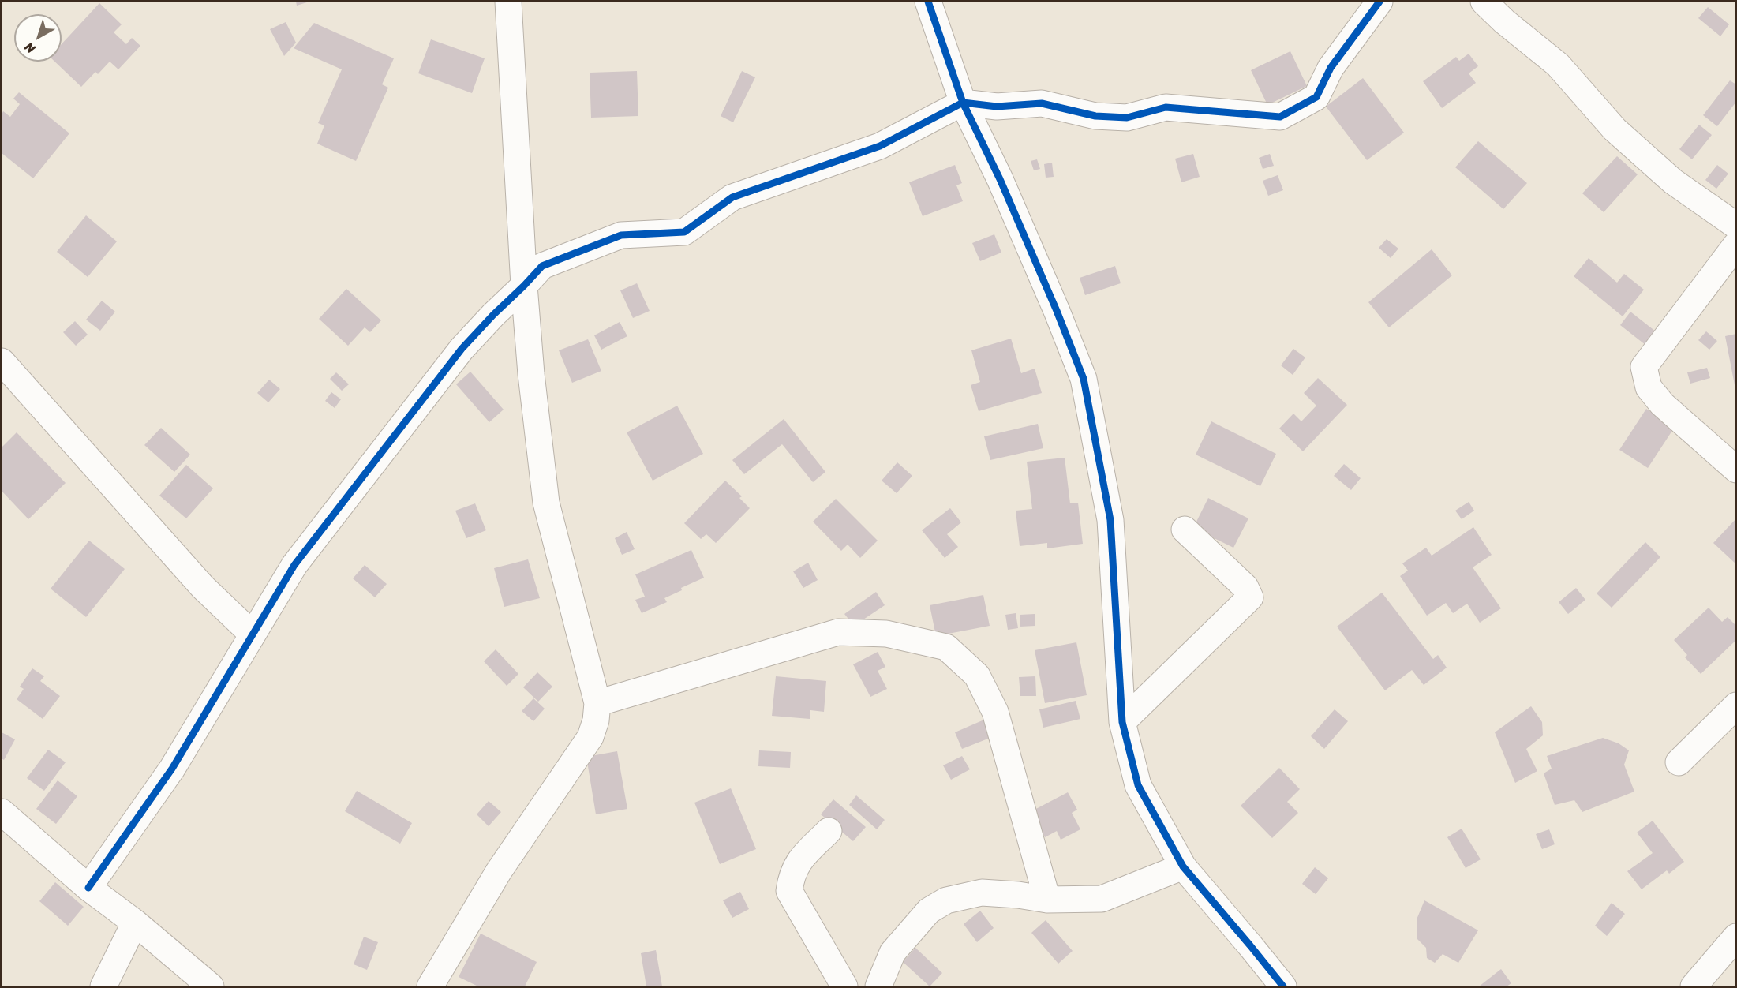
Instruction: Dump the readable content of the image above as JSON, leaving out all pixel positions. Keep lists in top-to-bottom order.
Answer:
{
  "north": "bottom left"
}
